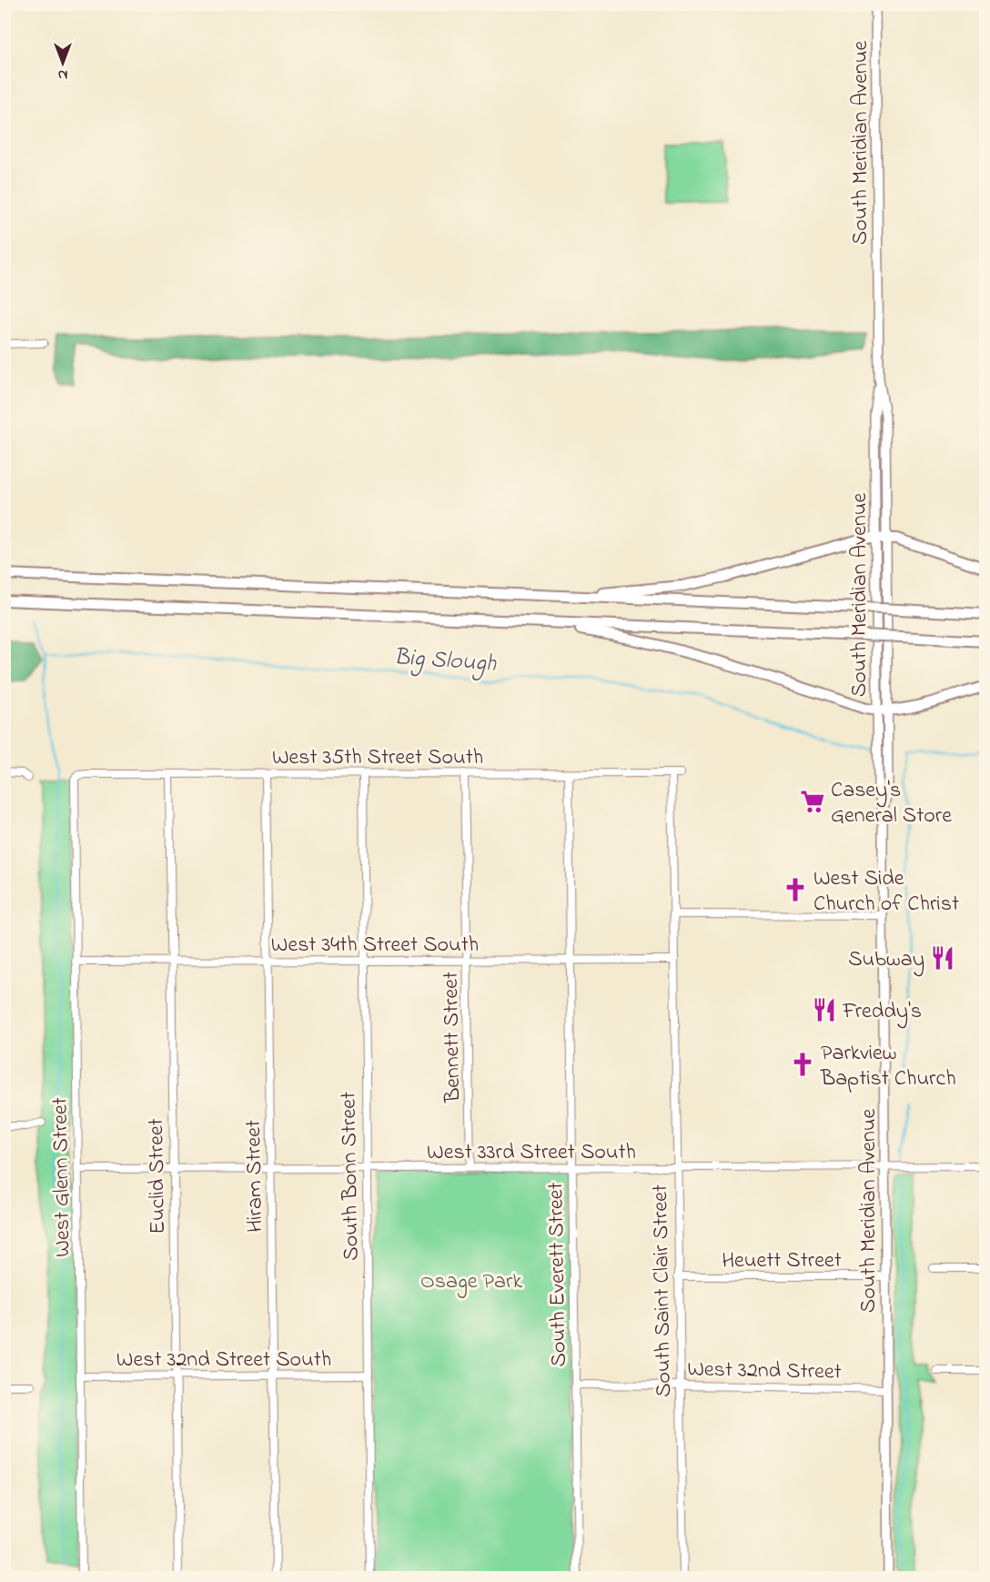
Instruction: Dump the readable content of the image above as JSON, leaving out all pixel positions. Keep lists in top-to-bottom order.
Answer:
{
  "streets": {
    "main road": ["South Meridian Avenue"],
    "street": [
      "West 35th Street South",
      "West 34th Street South",
      "Bennett Street",
      "West 33rd Street South",
      "Euclid Street",
      "Hiram Street",
      "South Bonn Street",
      "West Glenn Street",
      "Heuett Street",
      "South Everett Street",
      "South Saint Clair Street",
      "West 32nd Street South",
      "West 32nd Street"
    ]
  },
  "crossings": [
    ["South Meridian Avenue", "West 33rd Street South"],
    ["South Meridian Avenue", "Heuett Street"],
    ["South Meridian Avenue", "West 32nd Street"],
    ["West 35th Street South", "Bennett Street"],
    ["West 35th Street South", "Euclid Street"],
    ["West 35th Street South", "Hiram Street"],
    ["West 35th Street South", "South Bonn Street"],
    ["West 35th Street South", "West Glenn Street"],
    ["West 35th Street South", "South Everett Street"],
    ["West 35th Street South", "South Saint Clair Street"],
    ["West 34th Street South", "Bennett Street"],
    ["West 34th Street South", "Euclid Street"],
    ["West 34th Street South", "Hiram Street"],
    ["West 34th Street South", "South Bonn Street"],
    ["West 34th Street South", "West Glenn Street"],
    ["West 34th Street South", "South Everett Street"],
    ["West 34th Street South", "South Saint Clair Street"],
    ["Bennett Street", "West 33rd Street South"],
    ["West 33rd Street South", "Euclid Street"],
    ["West 33rd Street South", "Hiram Street"],
    ["West 33rd Street South", "South Bonn Street"],
    ["West 33rd Street South", "West Glenn Street"],
    ["West 33rd Street South", "South Everett Street"],
    ["West 33rd Street South", "South Saint Clair Street"],
    ["Euclid Street", "West 32nd Street South"],
    ["Hiram Street", "West 32nd Street South"],
    ["South Bonn Street", "West 32nd Street South"],
    ["West Glenn Street", "West 32nd Street South"],
    ["Heuett Street", "South Saint Clair Street"],
    ["South Everett Street", "West 32nd Street"],
    ["South Saint Clair Street", "West 32nd Street"]
  ],
  "water": ["Big Slough"],
  "parks": ["Osage Park"],
  "places": {
    "supermarket": ["Casey's General Store"],
    "church": ["West Side Church of Christ", "Parkview Baptist Church"],
    "restaurant": ["Subway", "Freddy's"]
  },
  "north": "bottom"
}
